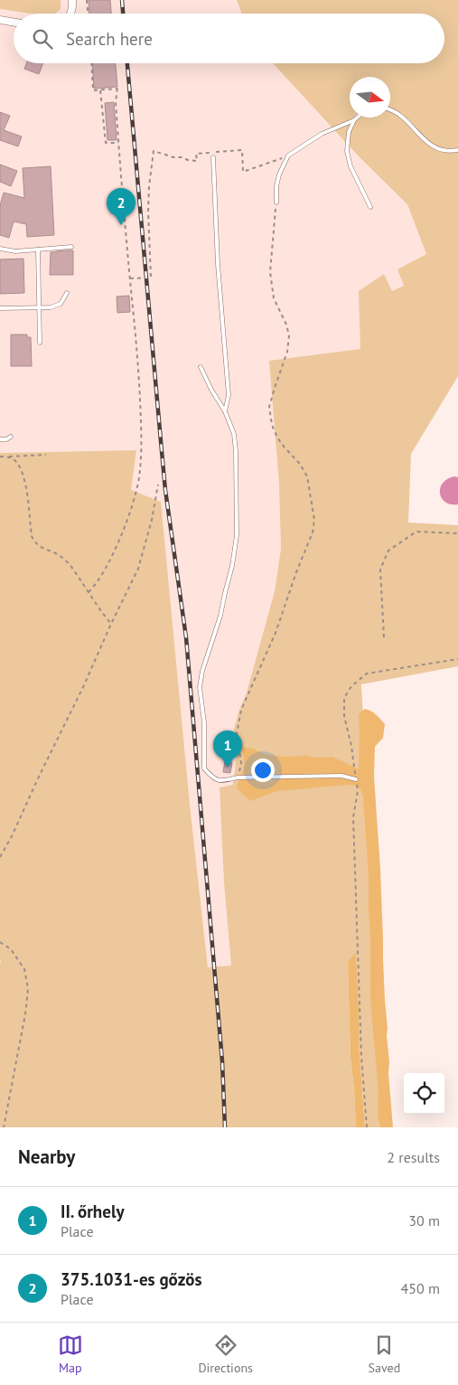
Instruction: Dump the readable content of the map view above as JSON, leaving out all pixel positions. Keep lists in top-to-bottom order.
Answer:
{
  "north": "right",
  "page": {
    "search": "Search here",
    "pins": ["2", "1"],
    "heading": ["Nearby", "2 results"],
    "list": [
      {
        "mark": "1",
        "name": "II. őrhely",
        "note": "Place",
        "value": "30 m"
      },
      {
        "mark": "2",
        "name": "375.1031-es gőzös",
        "note": "Place",
        "value": "450 m"
      }
    ],
    "nav": ["Map", "Directions", "Saved"]
  }
}
